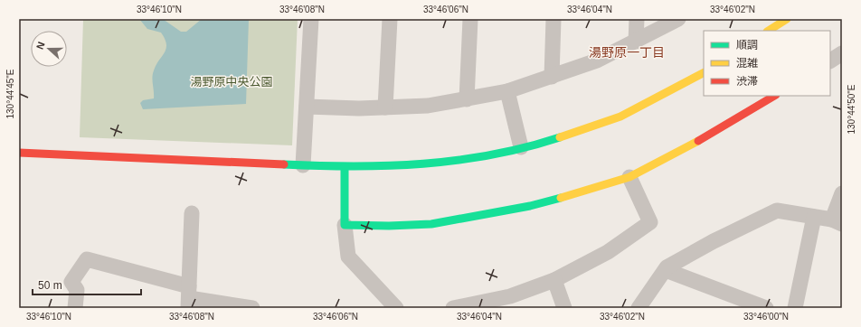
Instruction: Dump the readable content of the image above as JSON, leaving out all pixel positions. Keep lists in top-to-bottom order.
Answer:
{
  "districts": ["湯野原一丁目"],
  "parks": ["湯野原中央公園"],
  "legend": ["順調", "混雑", "渋滞"],
  "scale_bar": "50 m",
  "north": "left",
  "coordinates": [
    "33°46'10\"N",
    "33°46'08\"N",
    "33°46'06\"N",
    "33°46'04\"N",
    "33°46'02\"N",
    "130°44'45\"E",
    "130°44'50\"E",
    "33°46'00\"N"
  ]
}
